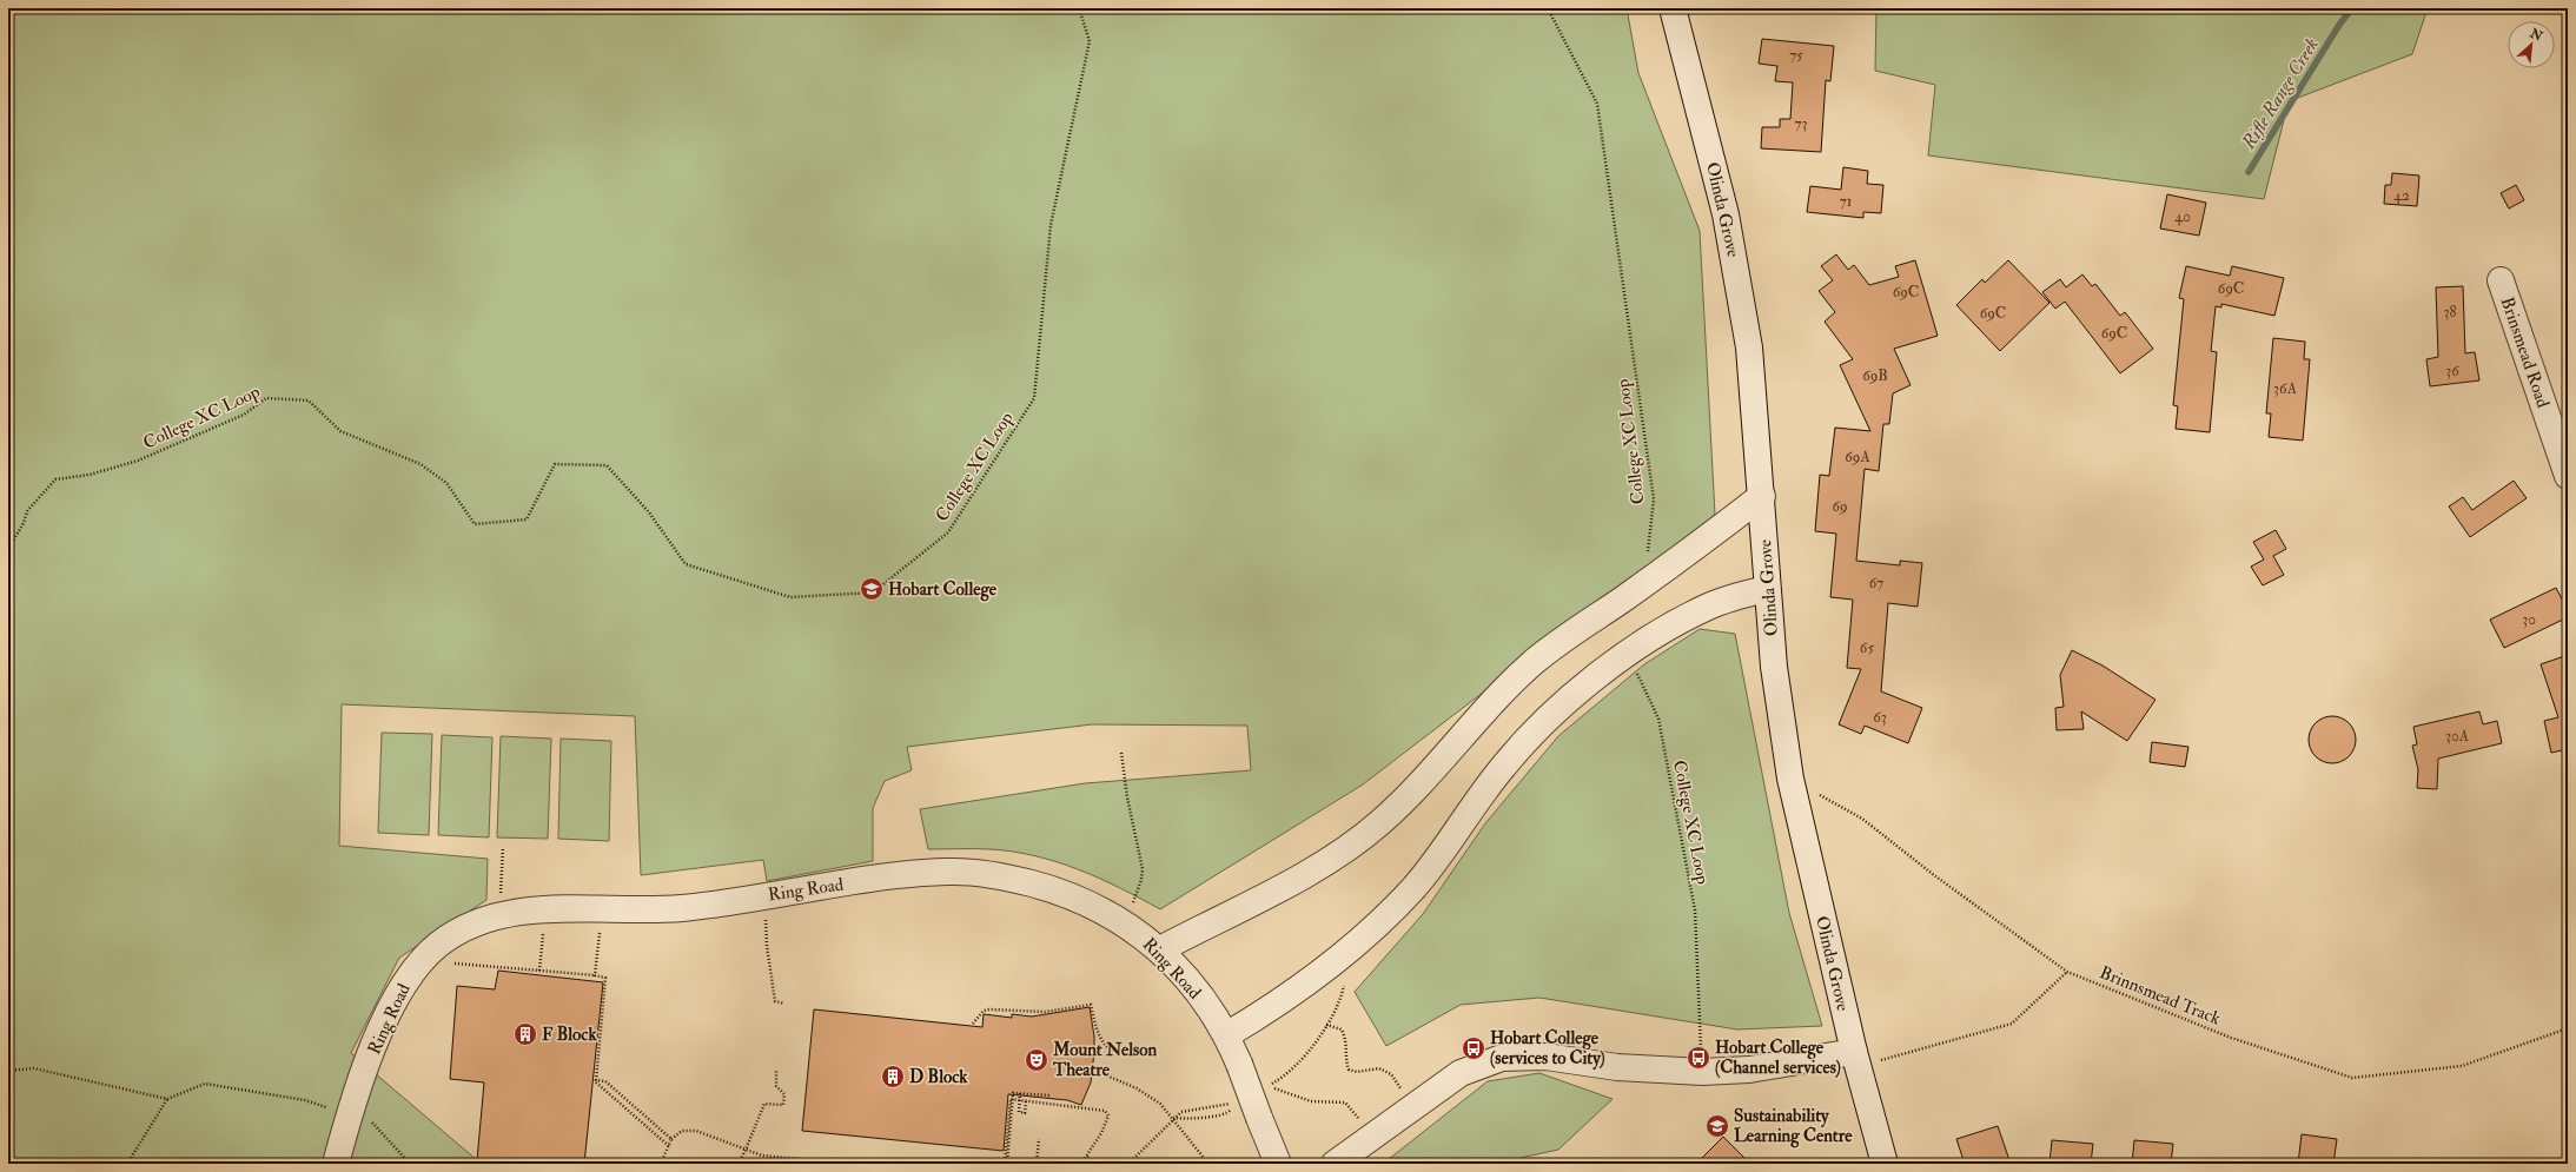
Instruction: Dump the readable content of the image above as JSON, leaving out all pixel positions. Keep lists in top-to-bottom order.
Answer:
{
  "streets": {
    "street": ["Olinda Grove", "Brinsmead Road", "Ring Road"],
    "path": ["College XC Loop", "Brinnsmead Track"]
  },
  "crossings": [
    ["Olinda Grove", "Brinnsmead Track"]
  ],
  "water": ["Rifle Range Creek"],
  "places": {
    "school or university": ["Hobart College", "Sustainability Learning Centre"],
    "building": ["F Block", "D Block"],
    "bus stop": ["Hobart College (services to City)", "Hobart College (Channel services)"],
    "theatre": ["Mount Nelson Theatre"]
  },
  "house_numbers": [
    "75",
    "73",
    "42",
    "71",
    "40",
    "69C",
    "69C",
    "38",
    "69C",
    "69C",
    "36",
    "69B",
    "36A",
    "69A",
    "69",
    "67",
    "30",
    "65",
    "63",
    "30A"
  ],
  "north": "top right"
}
